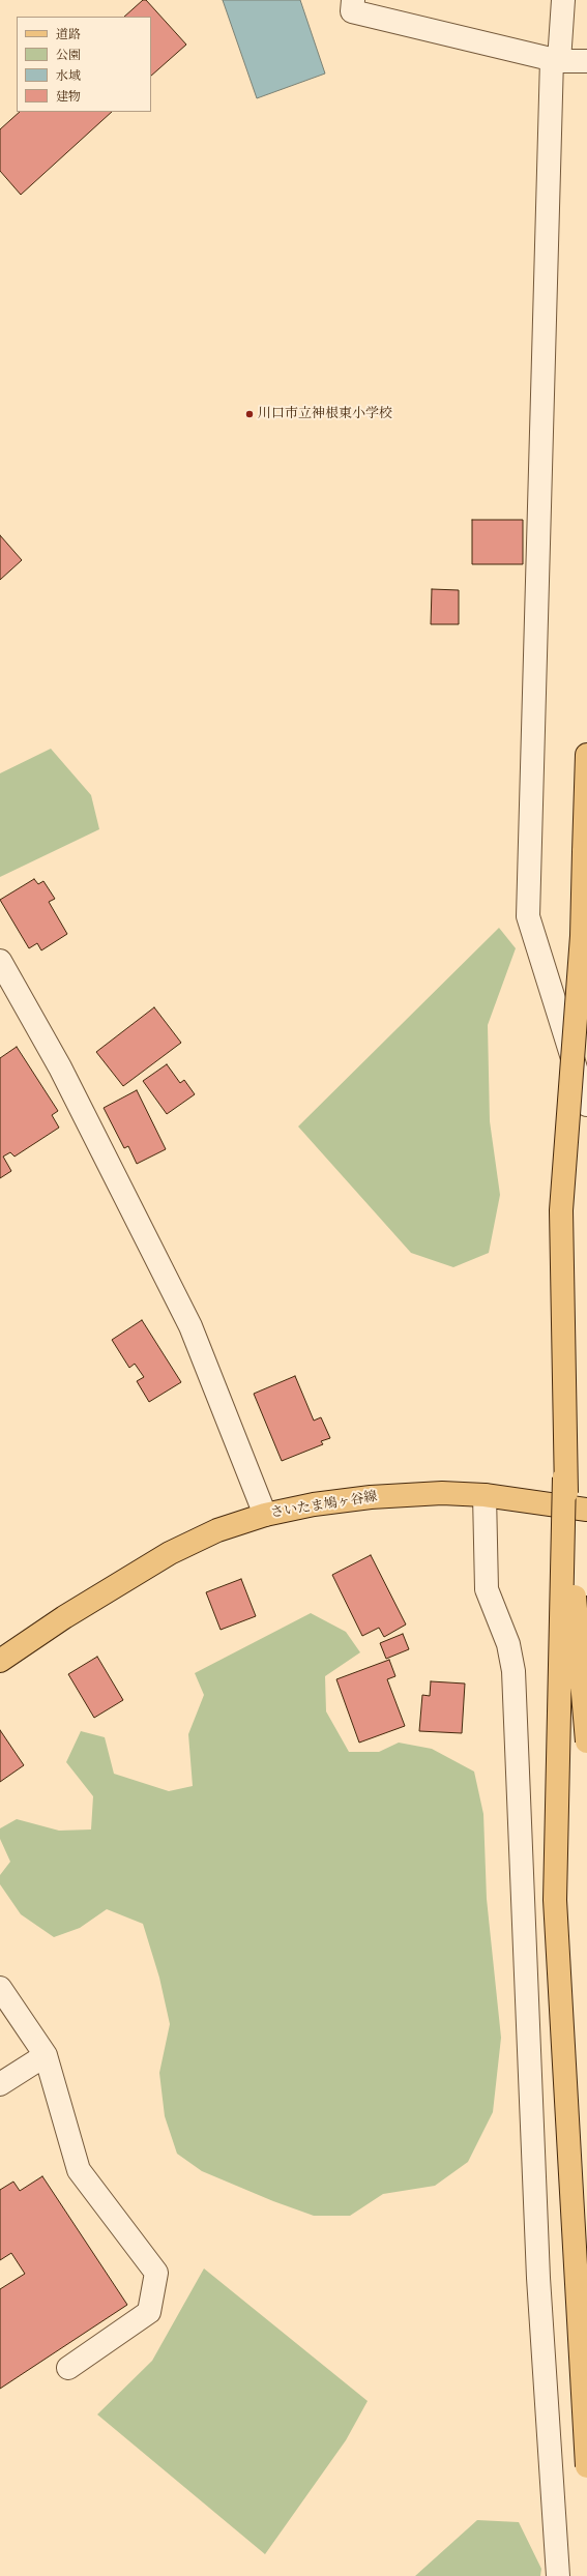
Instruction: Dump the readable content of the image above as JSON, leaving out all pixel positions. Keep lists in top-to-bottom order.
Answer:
{
  "streets": {
    "main road": ["さいたま鳩ヶ谷線"]
  },
  "places": ["川口市立神根東小学校"],
  "legend": [
    "道路",
    "公園",
    "水域",
    "建物"
  ]
}
